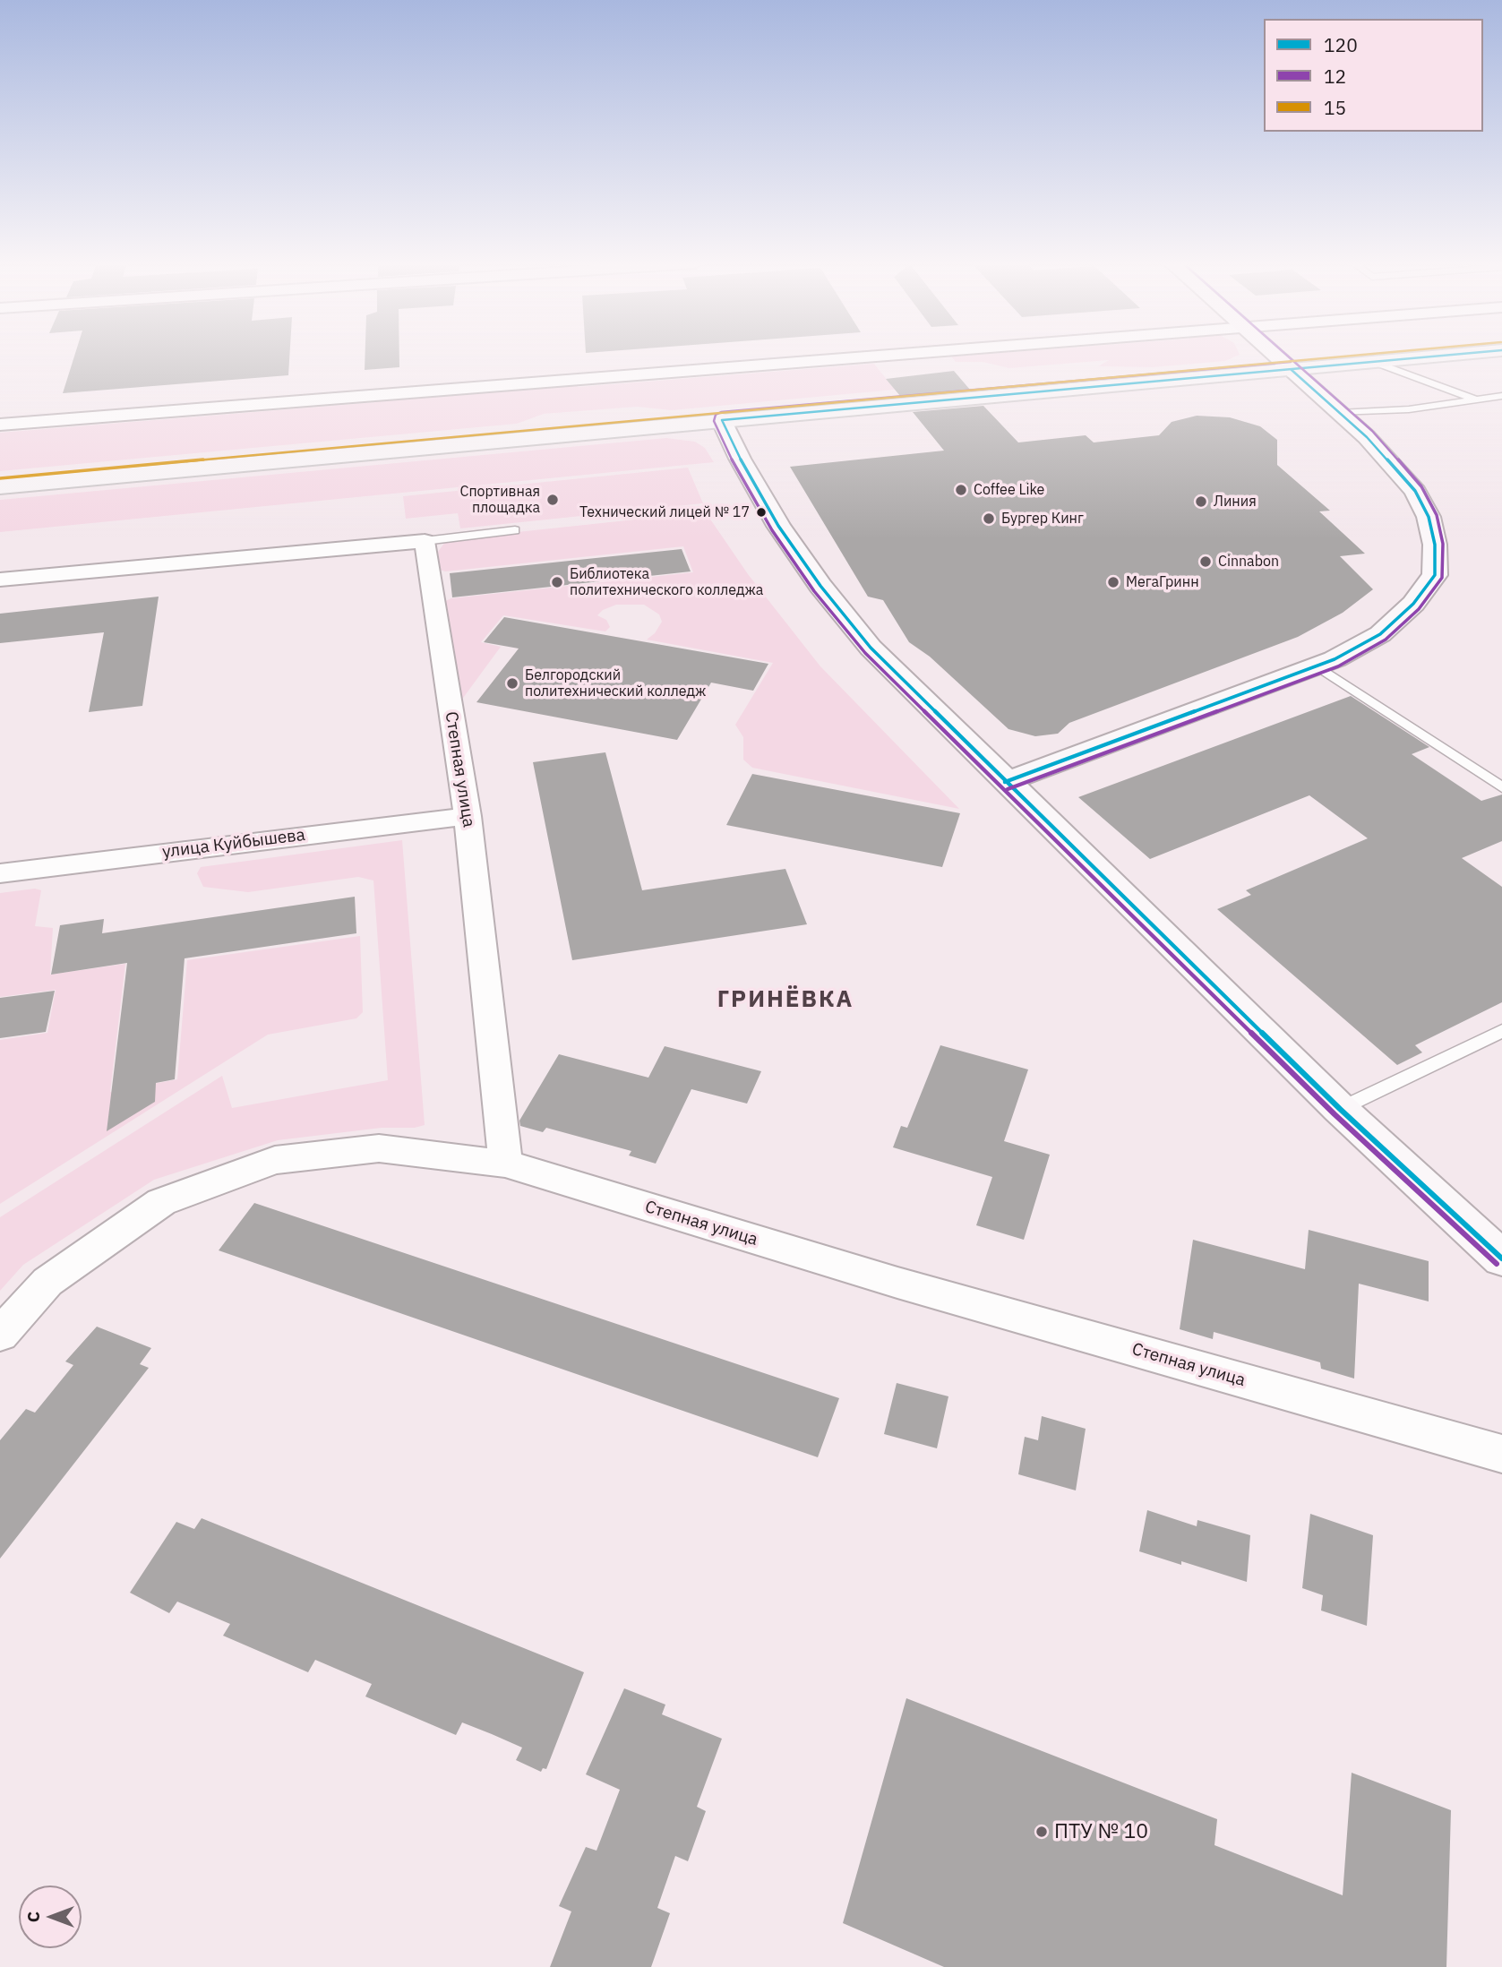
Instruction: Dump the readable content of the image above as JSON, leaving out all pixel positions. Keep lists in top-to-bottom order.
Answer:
{
  "streets": {
    "street": ["Степная улица", "улица Куйбышева"]
  },
  "crossings": [
    ["Степная улица", "улица Куйбышева"]
  ],
  "districts": ["ГРИНЁВКА"],
  "places": [
    "Coffee Like",
    "Спортивная площадка",
    "Линия",
    "Технический лицей № 17",
    "Бургер Кинг",
    "Cinnabon",
    "Библиотека политехнического колледжа",
    "МегаГринн",
    "Белгородский политехнический колледж",
    "ПТУ № 10"
  ],
  "lines": ["transit line 120", "transit line 12", "transit line 15"],
  "legend": ["120", "12", "15"],
  "north": "left"
}
